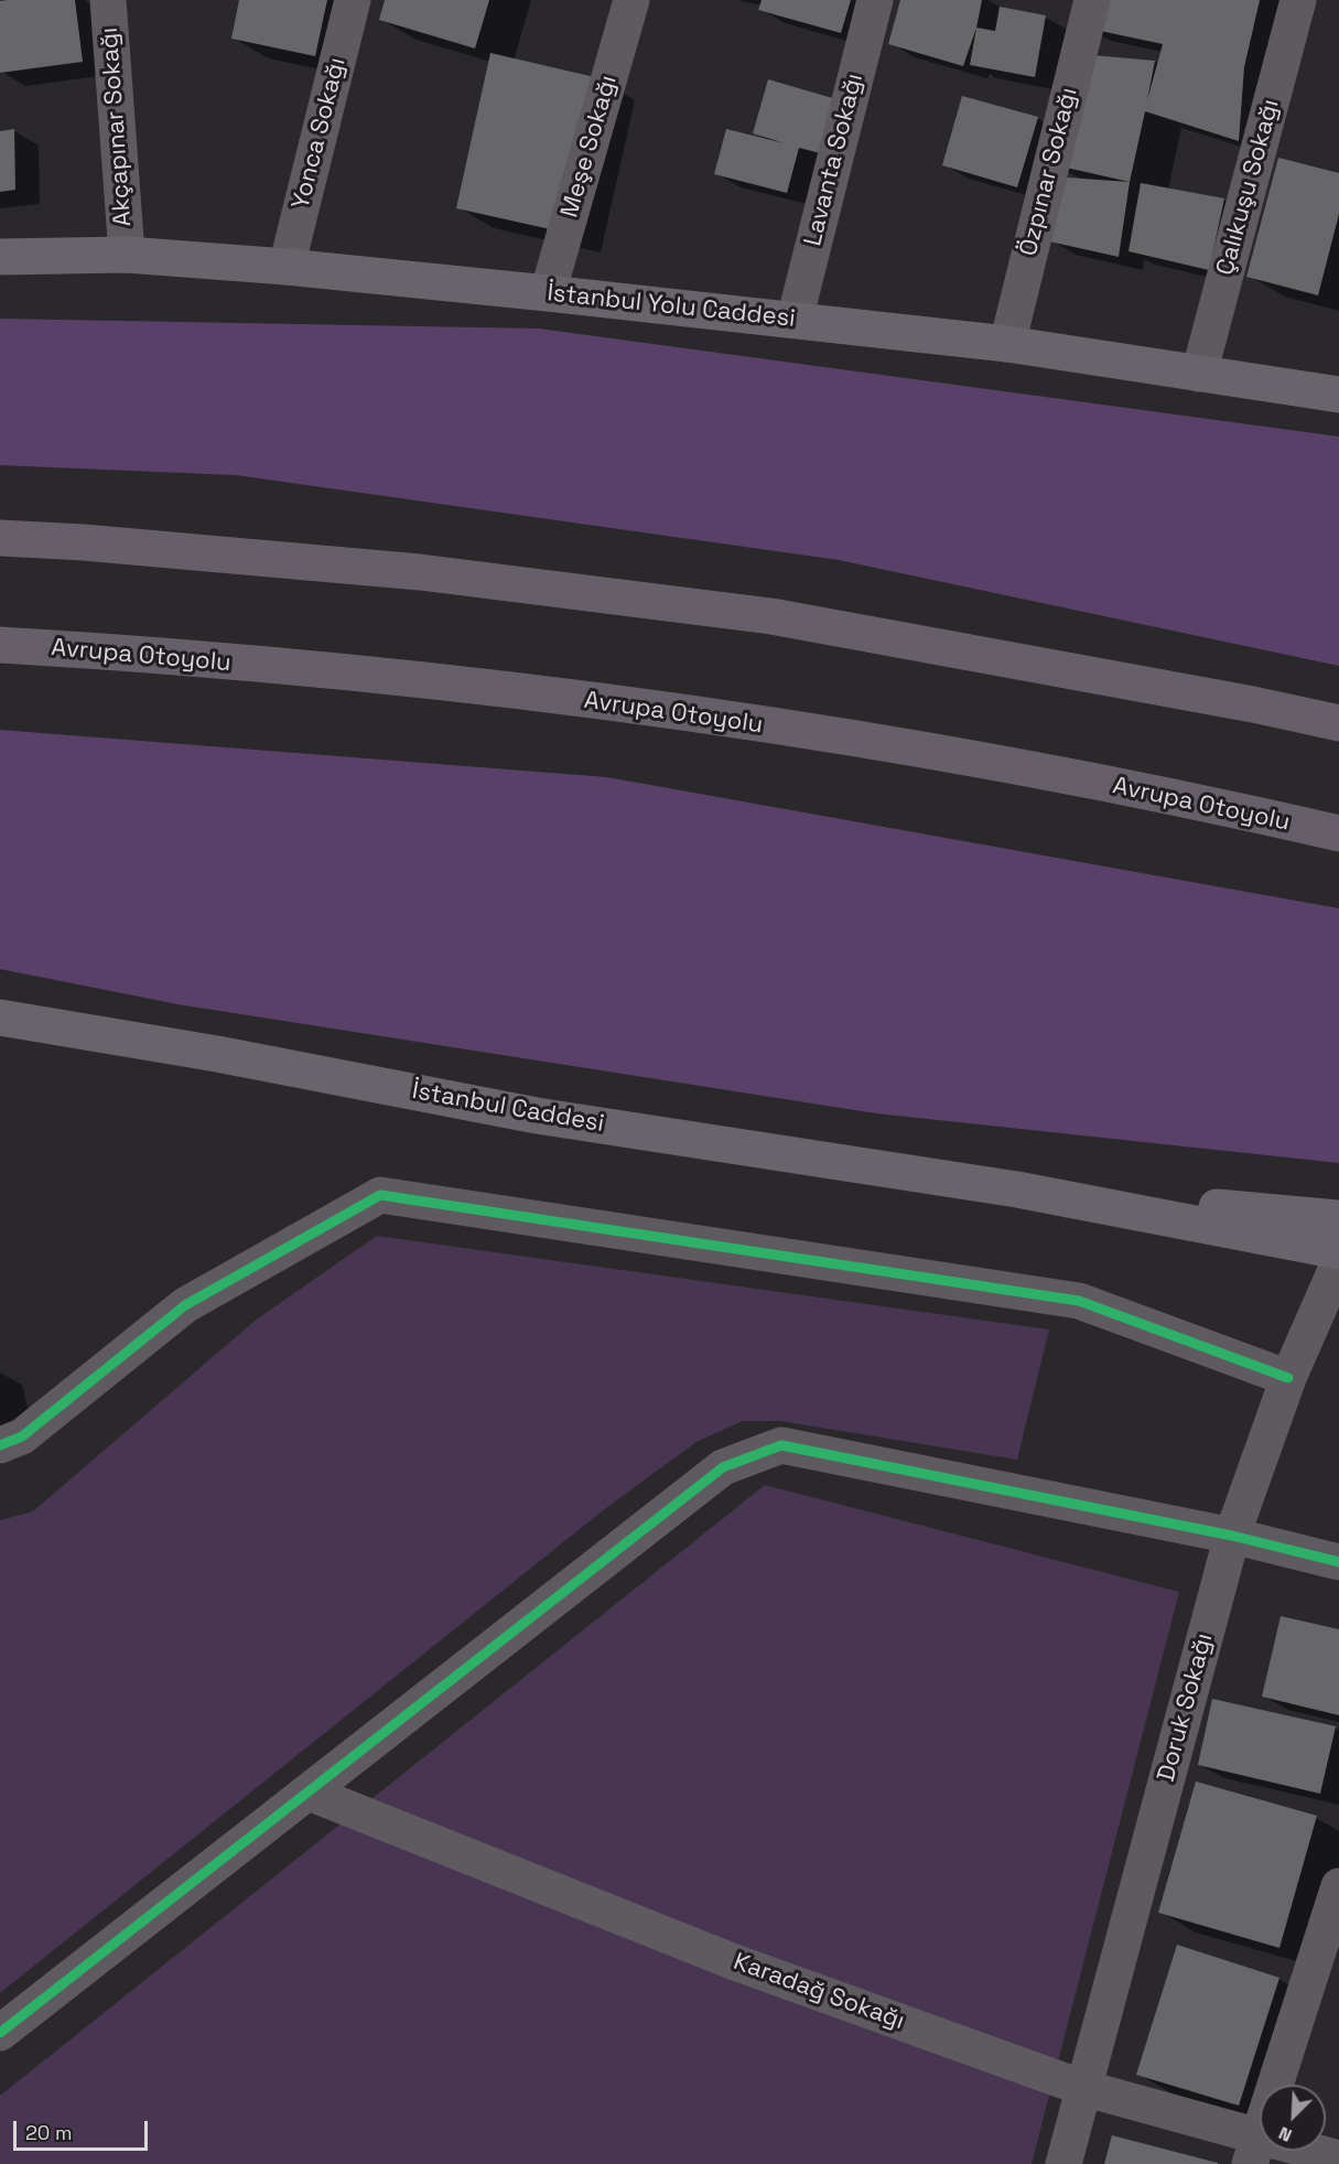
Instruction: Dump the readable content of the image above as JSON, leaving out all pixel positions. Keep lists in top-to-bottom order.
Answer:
{
  "streets": {
    "highway": ["Avrupa Otoyolu"],
    "main road": ["İstanbul Yolu Caddesi", "İstanbul Caddesi"],
    "street": [
      "Akçapınar Sokağı",
      "Yonca Sokağı",
      "Meşe Sokağı",
      "Lavanta Sokağı",
      "Özpınar Sokağı",
      "Çalıkuşu Sokağı",
      "Doruk Sokağı",
      "Karadağ Sokağı"
    ]
  },
  "crossings": [
    ["Akçapınar Sokağı", "İstanbul Yolu Caddesi"],
    ["Yonca Sokağı", "İstanbul Yolu Caddesi"],
    ["Meşe Sokağı", "İstanbul Yolu Caddesi"],
    ["Lavanta Sokağı", "İstanbul Yolu Caddesi"],
    ["Özpınar Sokağı", "İstanbul Yolu Caddesi"],
    ["Çalıkuşu Sokağı", "İstanbul Yolu Caddesi"],
    ["Doruk Sokağı", "Karadağ Sokağı"]
  ],
  "scale_bar": "20 m",
  "north": "bottom left"
}
